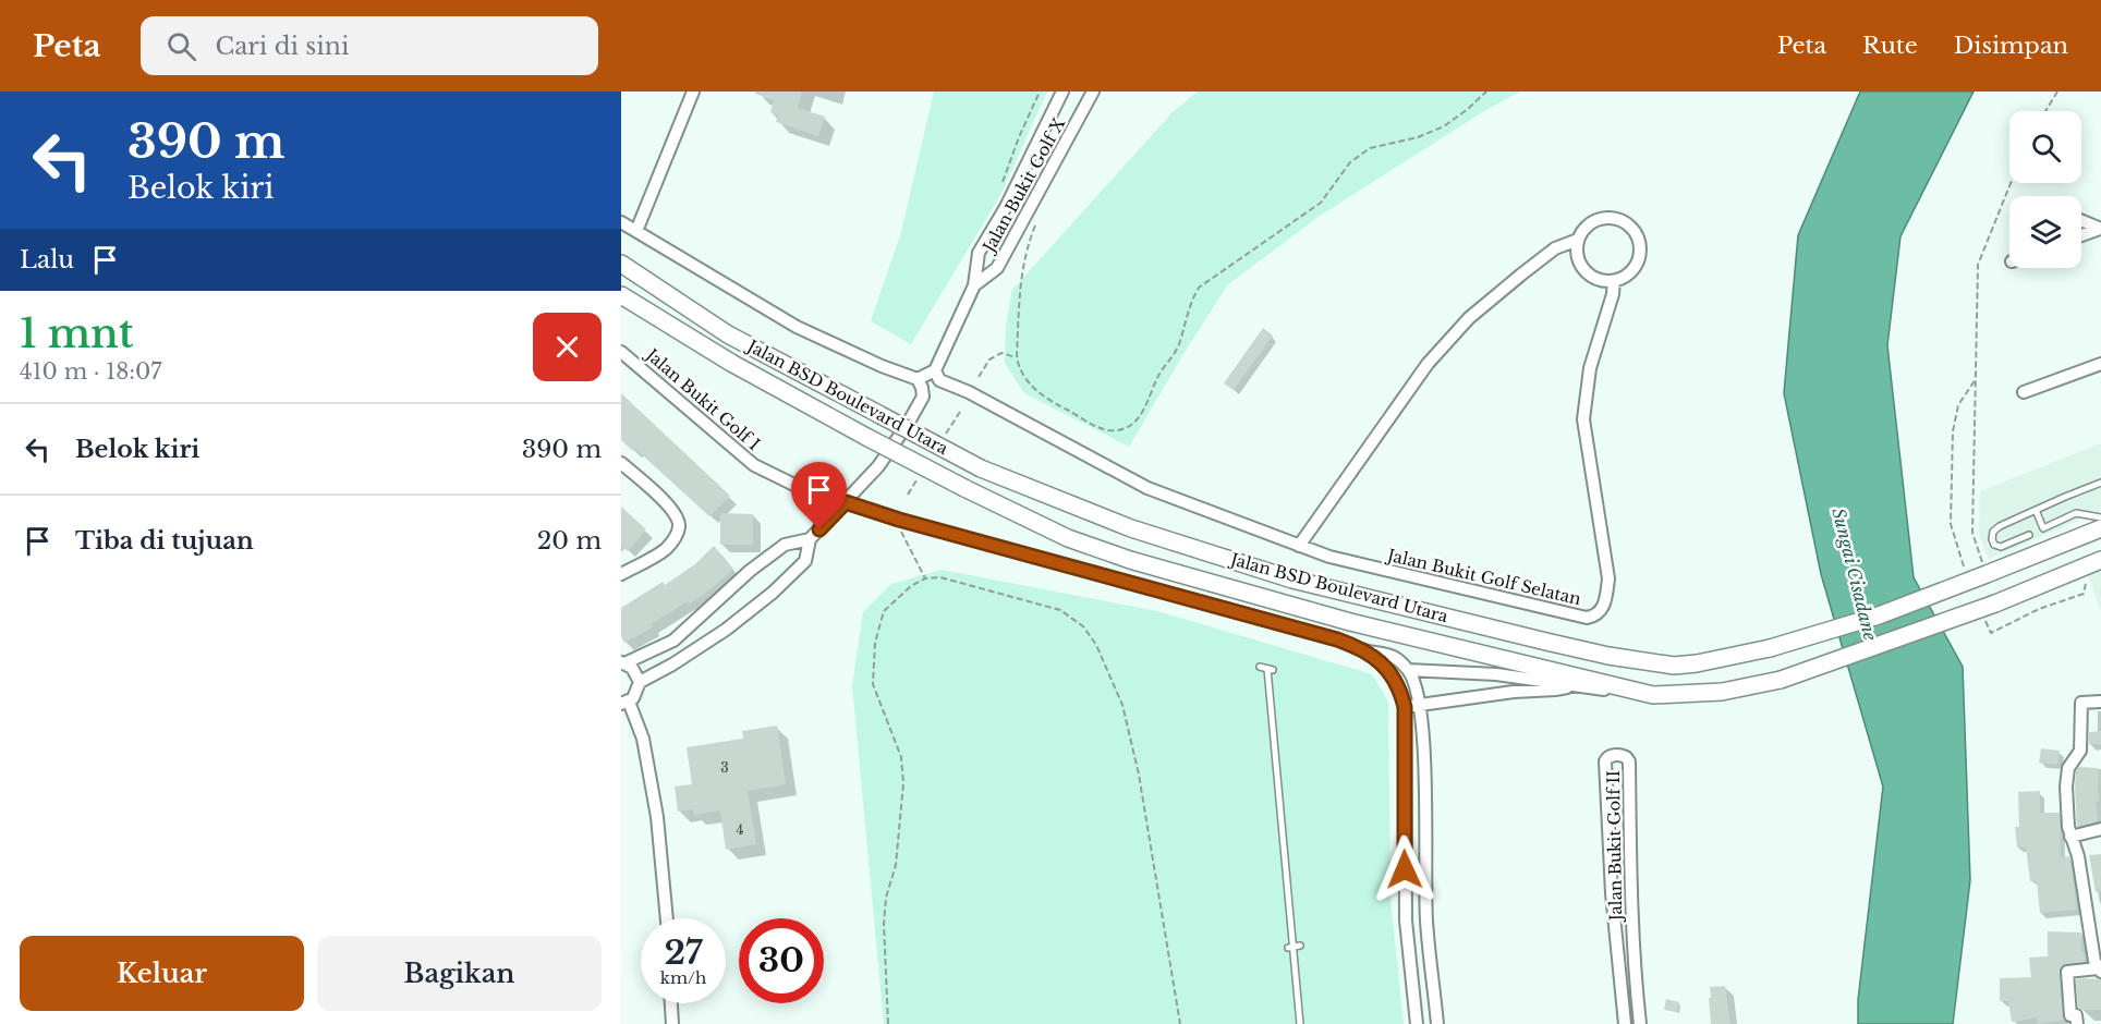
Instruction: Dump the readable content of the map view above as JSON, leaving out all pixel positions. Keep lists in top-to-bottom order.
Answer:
{
  "streets": {
    "main road": ["Jalan BSD Boulevard Utara"],
    "street": [
      "Jalan Bukit Golf X",
      "Jalan Bukit Golf I",
      "Jalan Bukit Golf Selatan",
      "Jalan Bukit Golf II"
    ]
  },
  "crossings": [
    ["Jalan Bukit Golf X", "Jalan Bukit Golf Selatan"]
  ],
  "water": ["Sungai Cisadane"],
  "house_numbers": ["3", "4"],
  "page": {
    "header": "Peta",
    "search": "Cari di sini",
    "nav": ["Peta", "Rute", "Disimpan"],
    "turn": ["390 m", "Belok kiri"],
    "then": "Lalu",
    "heading": ["1 mnt", "410 m · 18:07"],
    "list": [
      {
        "name": "Belok kiri",
        "value": "390 m"
      },
      {
        "name": "Tiba di tujuan",
        "value": "20 m"
      }
    ],
    "speed": "27 km/h",
    "limit": "30",
    "buttons": ["Keluar", "Bagikan"]
  }
}
